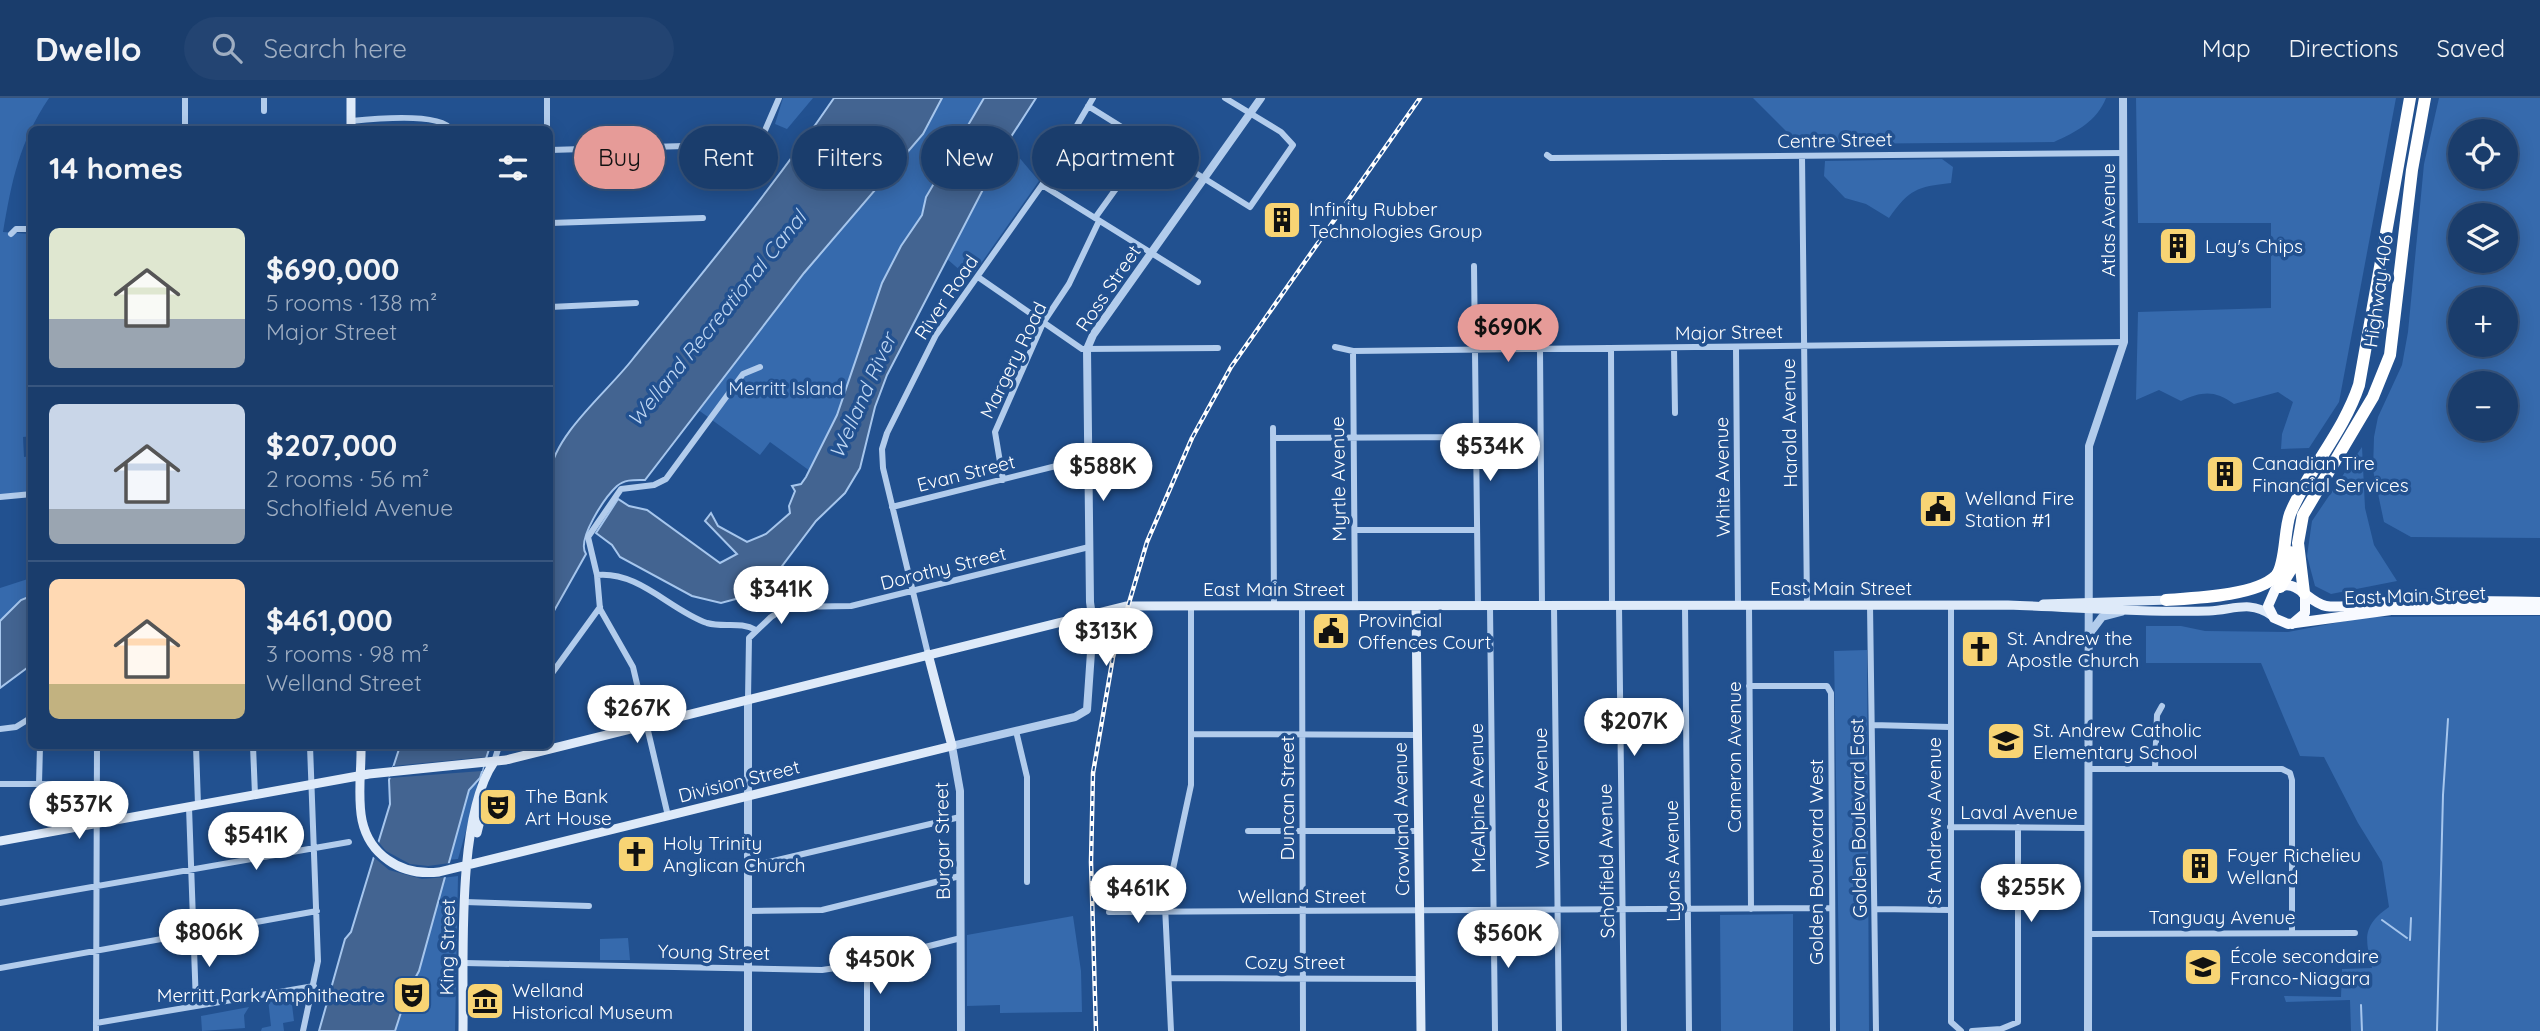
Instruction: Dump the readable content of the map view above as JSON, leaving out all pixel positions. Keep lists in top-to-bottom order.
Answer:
{
  "streets": {
    "highway": ["Highway 406"],
    "main road": [
      "East Main Street",
      "Division Street",
      "Crowland Avenue",
      "Burgar Street",
      "King Street"
    ],
    "street": [
      "Centre Street",
      "Atlas Avenue",
      "Ross Street",
      "River Road",
      "Major Street",
      "Margery Road",
      "Harold Avenue",
      "Evan Street",
      "White Avenue",
      "Myrtle Avenue",
      "Dorothy Street",
      "Cameron Avenue",
      "Duncan Street",
      "McAlpine Avenue",
      "Wallace Avenue",
      "Laval Avenue",
      "Golden Boulevard East",
      "St Andrews Avenue",
      "Scholfield Avenue",
      "Lyons Avenue",
      "Golden Boulevard West",
      "Welland Street",
      "Tanguay Avenue",
      "Young Street",
      "Cozy Street"
    ]
  },
  "crossings": [
    ["Centre Street", "Atlas Avenue"],
    ["Centre Street", "Harold Avenue"],
    ["Atlas Avenue", "Major Street"],
    ["Atlas Avenue", "East Main Street"],
    ["Atlas Avenue", "Laval Avenue"],
    ["Atlas Avenue", "Tanguay Avenue"],
    ["Ross Street", "Evan Street"],
    ["Ross Street", "Dorothy Street"],
    ["Ross Street", "East Main Street"],
    ["Ross Street", "Division Street"],
    ["Highway 406", "East Main Street"],
    ["River Road", "Evan Street"],
    ["River Road", "Dorothy Street"],
    ["River Road", "East Main Street"],
    ["River Road", "Burgar Street"],
    ["Major Street", "Harold Avenue"],
    ["Major Street", "White Avenue"],
    ["Major Street", "Myrtle Avenue"],
    ["Major Street", "Scholfield Avenue"],
    ["Margery Road", "Evan Street"],
    ["Harold Avenue", "East Main Street"],
    ["White Avenue", "East Main Street"],
    ["White Avenue", "Cameron Avenue"],
    ["Myrtle Avenue", "East Main Street"],
    ["East Main Street", "Cameron Avenue"],
    ["East Main Street", "Division Street"],
    ["East Main Street", "Duncan Street"],
    ["East Main Street", "McAlpine Avenue"],
    ["East Main Street", "Wallace Avenue"],
    ["East Main Street", "Golden Boulevard East"],
    ["East Main Street", "Crowland Avenue"],
    ["East Main Street", "St Andrews Avenue"],
    ["East Main Street", "Burgar Street"],
    ["East Main Street", "Scholfield Avenue"],
    ["East Main Street", "Lyons Avenue"],
    ["East Main Street", "King Street"],
    ["Cameron Avenue", "Golden Boulevard West"],
    ["Cameron Avenue", "Welland Street"],
    ["Division Street", "Burgar Street"],
    ["Division Street", "King Street"],
    ["Duncan Street", "Welland Street"],
    ["Duncan Street", "Cozy Street"],
    ["McAlpine Avenue", "Welland Street"],
    ["Wallace Avenue", "Welland Street"],
    ["Laval Avenue", "St Andrews Avenue"],
    ["Crowland Avenue", "Welland Street"],
    ["Crowland Avenue", "Cozy Street"],
    ["Burgar Street", "Young Street"],
    ["Scholfield Avenue", "Welland Street"],
    ["Lyons Avenue", "Welland Street"],
    ["Golden Boulevard West", "Welland Street"],
    ["King Street", "Young Street"]
  ],
  "water": ["Welland Recreational Canal", "Welland River"],
  "parks": ["Merritt Island"],
  "places": {
    "building": [
      "Infinity Rubber Technologies Group",
      "Lay's Chips",
      "Canadian Tire Financial Services",
      "Foyer Richelieu Welland"
    ],
    "public building": ["Welland Fire Station #1", "Provincial Offences Court"],
    "church": ["St. Andrew the Apostle Church", "Holy Trinity Anglican Church"],
    "school or university": ["St. Andrew Catholic Elementary School", "École secondaire Franco-Niagara"],
    "theatre": ["The Bank Art House", "Merritt Park Amphitheatre"],
    "museum": ["Welland Historical Museum"]
  },
  "page": {
    "header": "Dwello",
    "search": "Search here",
    "nav": ["Map", "Directions", "Saved"],
    "map_buttons": ["+", "−"],
    "chip": [
      "Buy",
      "Rent",
      "Filters",
      "New",
      "Apartment"
    ],
    "heading": "14 homes",
    "list": [
      {
        "name": "$690,000",
        "note": "5 rooms · 138 m² · Major Street"
      },
      {
        "name": "$207,000",
        "note": "2 rooms · 56 m² · Scholfield Avenue"
      },
      {
        "name": "$461,000",
        "note": "3 rooms · 98 m² · Welland Street"
      }
    ],
    "price": [
      "$690K",
      "$534K",
      "$588K",
      "$341K",
      "$313K",
      "$267K",
      "$207K",
      "$537K",
      "$541K",
      "$255K",
      "$461K",
      "$806K",
      "$560K",
      "$450K"
    ]
  }
}
